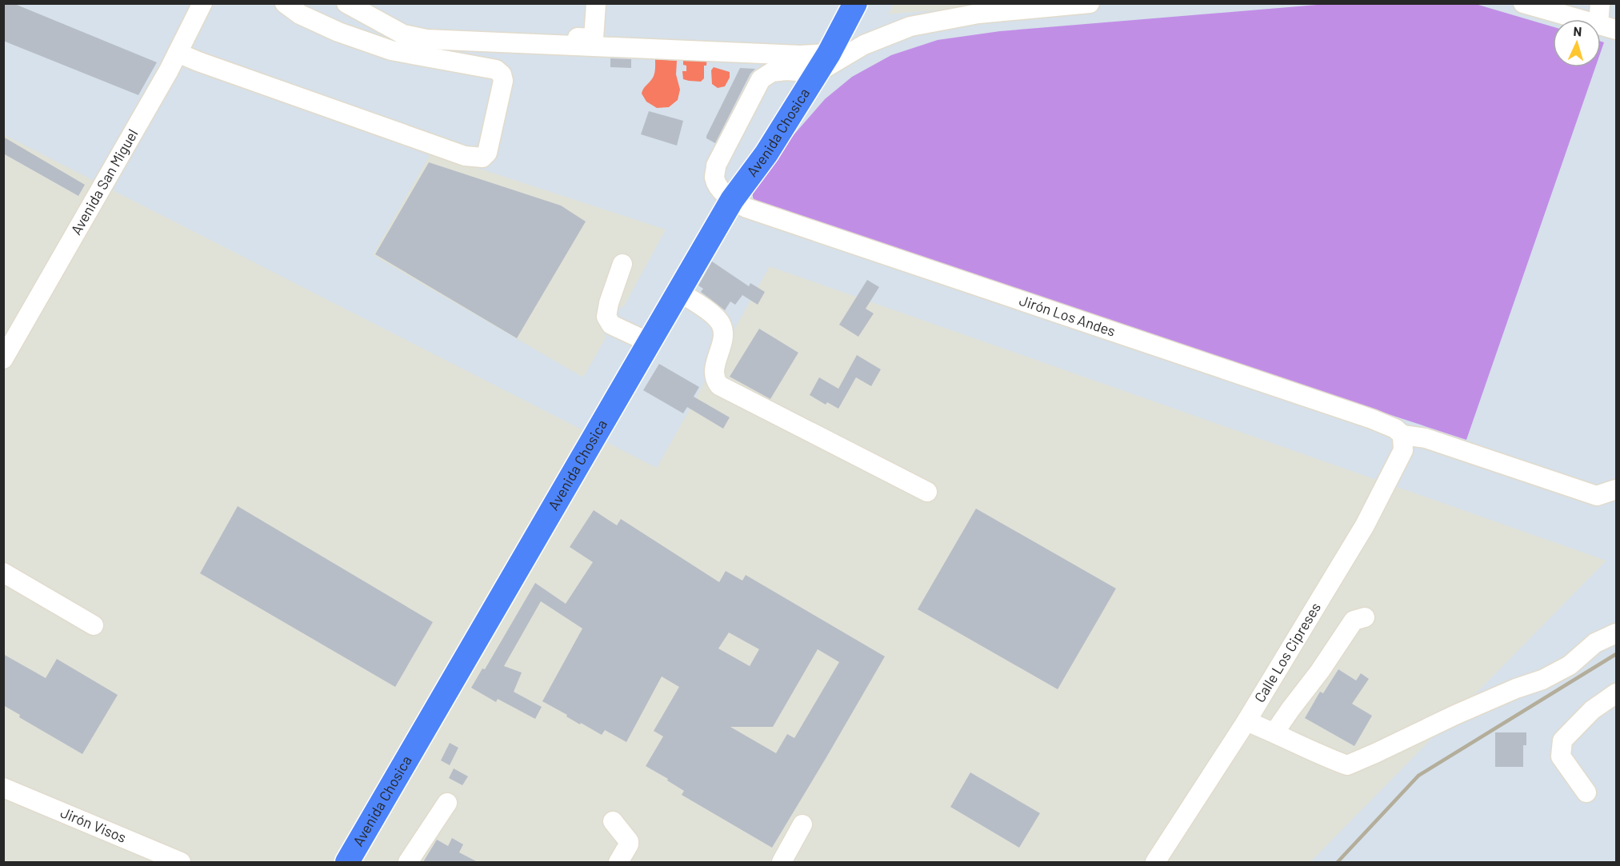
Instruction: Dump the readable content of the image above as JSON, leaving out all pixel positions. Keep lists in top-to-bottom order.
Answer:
{
  "streets": {
    "main road": ["Avenida Chosica"],
    "street": [
      "Avenida San Miguel",
      "Jirón Los Andes",
      "Calle Los Cipreses",
      "Jirón Visos"
    ]
  },
  "crossings": [
    ["Avenida Chosica", "Jirón Los Andes"],
    ["Jirón Los Andes", "Calle Los Cipreses"]
  ],
  "north": "top"
}
